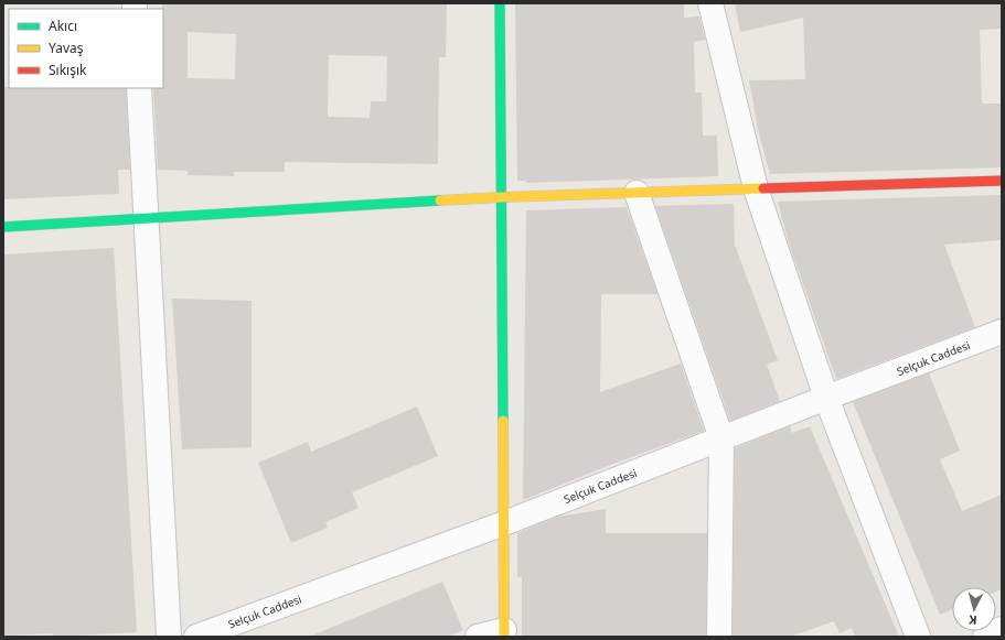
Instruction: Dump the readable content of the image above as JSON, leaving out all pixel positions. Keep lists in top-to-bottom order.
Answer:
{
  "streets": {
    "street": ["Selçuk Caddesi"]
  },
  "legend": ["Akıcı", "Yavaş", "Sıkışık"],
  "north": "bottom"
}
